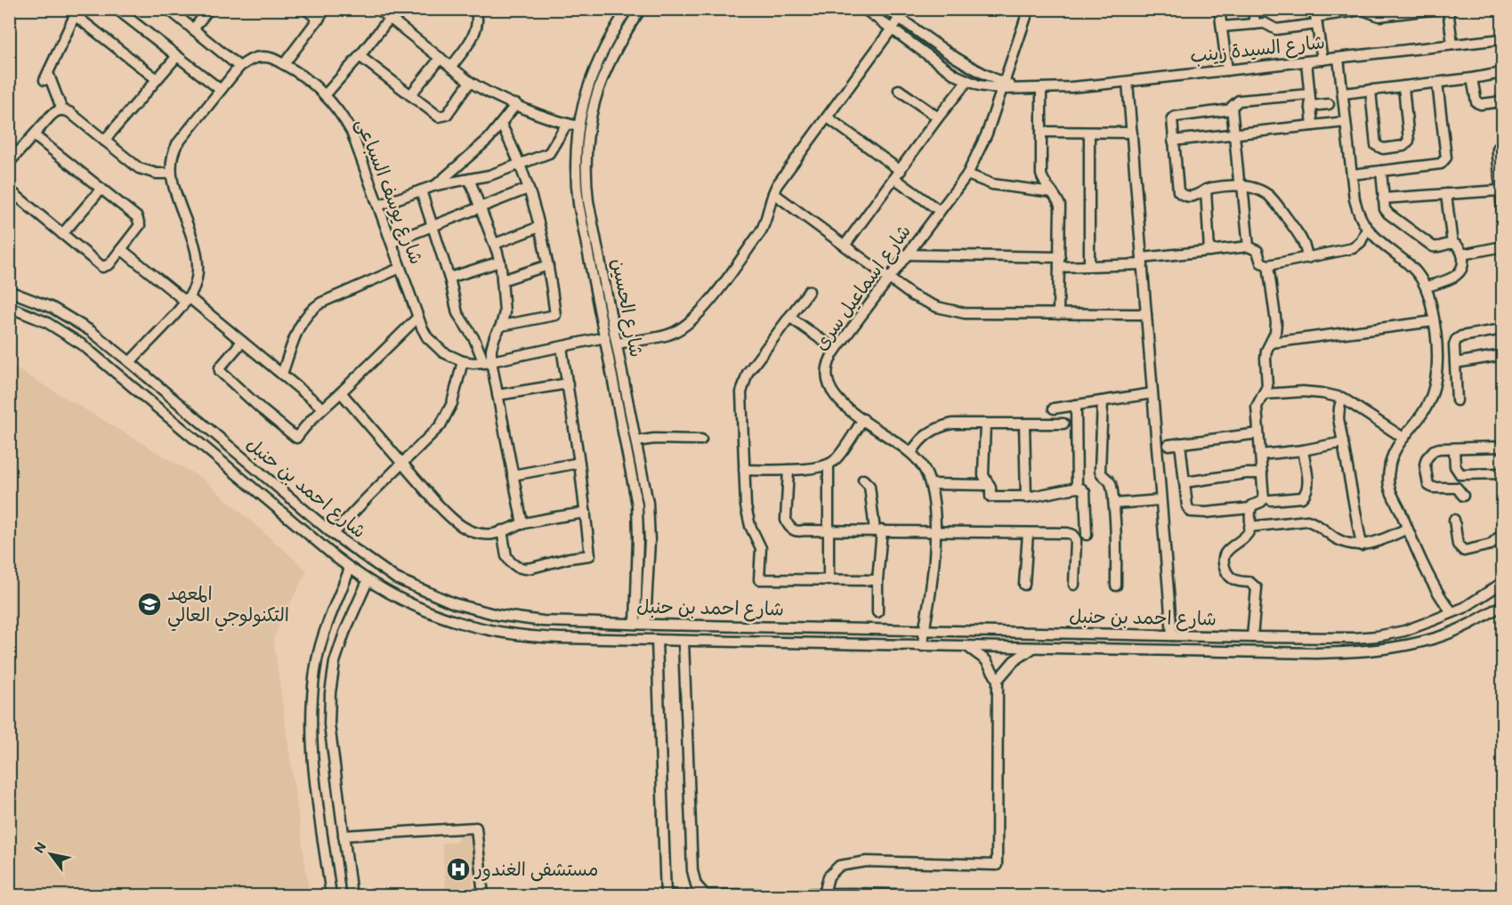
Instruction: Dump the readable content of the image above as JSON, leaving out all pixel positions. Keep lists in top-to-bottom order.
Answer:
{
  "streets": {
    "street": [
      "شارع السيدة زينب",
      "شارع يوسف السباعى",
      "شارع اسماعيل سرى",
      "شارع الحسين",
      "شارع احمد بن حنبل"
    ]
  },
  "crossings": [
    ["شارع السيدة زينب", "شارع اسماعيل سرى"],
    ["شارع يوسف السباعى", "شارع الحسين"],
    ["شارع يوسف السباعى", "شارع احمد بن حنبل"],
    ["شارع اسماعيل سرى", "شارع احمد بن حنبل"],
    ["شارع الحسين", "شارع احمد بن حنبل"]
  ],
  "places": {
    "school or university": ["المعهد التكنولوجي العالي"],
    "hospital": ["مستشفى الغندور"]
  },
  "north": "top left"
}
